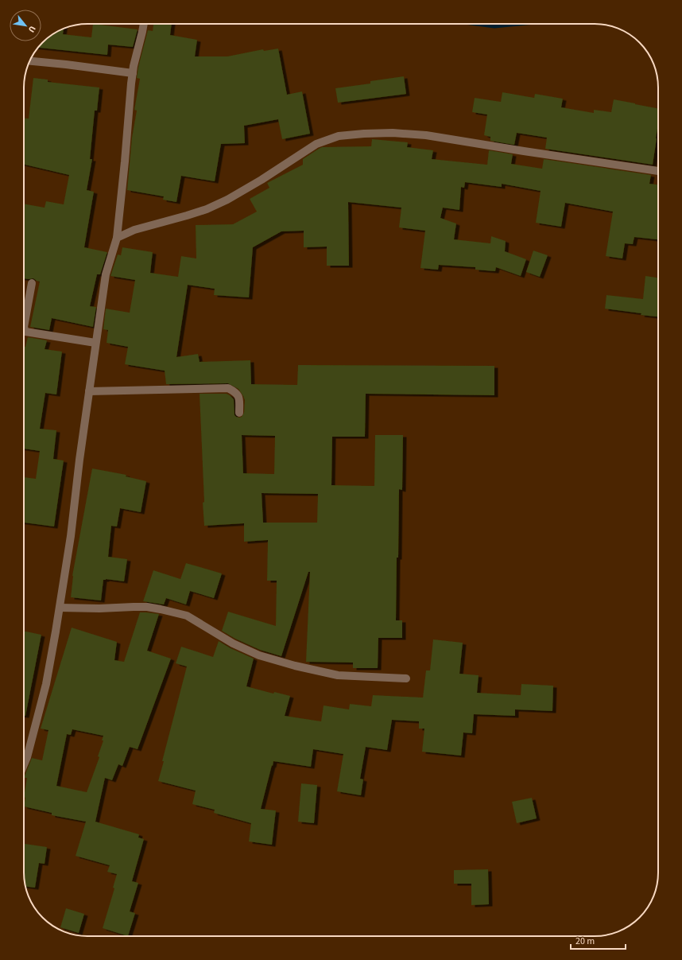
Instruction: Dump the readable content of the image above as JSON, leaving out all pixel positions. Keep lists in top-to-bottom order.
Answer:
{
  "scale_bar": "20 m",
  "north": "bottom right"
}
